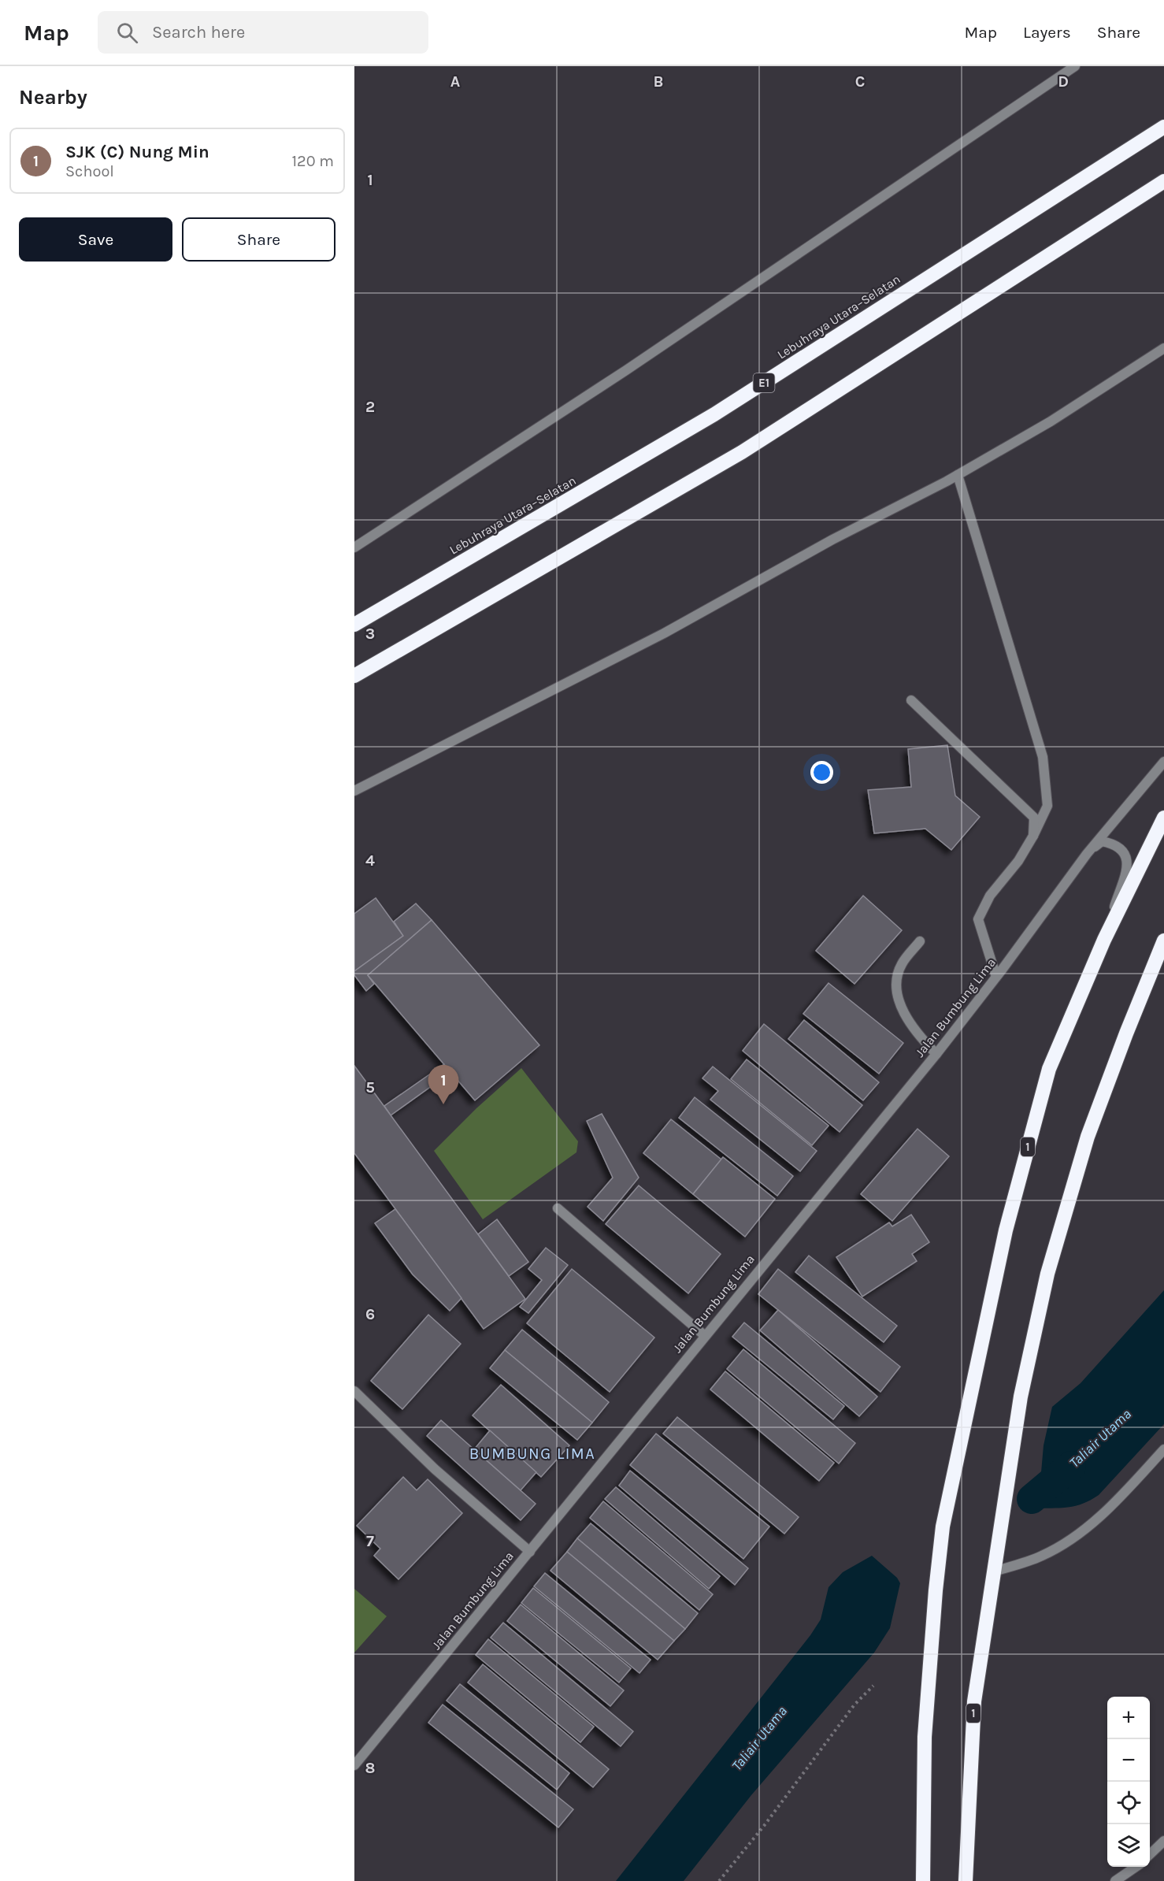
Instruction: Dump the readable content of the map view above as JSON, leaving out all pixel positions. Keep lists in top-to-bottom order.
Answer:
{
  "streets": {
    "highway": ["Lebuhraya Utara–Selatan", "E1", "1"],
    "street": ["Jalan Bumbung Lima"]
  },
  "districts": ["BUMBUNG LIMA"],
  "water": ["Taliair Utama"],
  "page": {
    "header": "Map",
    "search": "Search here",
    "nav": ["Map", "Layers", "Share"],
    "heading": "Nearby",
    "list": [
      {
        "mark": "1",
        "name": "SJK (C) Nung Min",
        "note": "School",
        "value": "120 m"
      }
    ],
    "buttons": ["Save", "Share"],
    "pins": "1",
    "map_buttons": ["+", "−"]
  },
  "grid": {
    "columns": [
      "A",
      "B",
      "C",
      "D"
    ],
    "rows": [
      "1",
      "2",
      "3",
      "4",
      "5",
      "6",
      "7",
      "8"
    ]
  }
}
